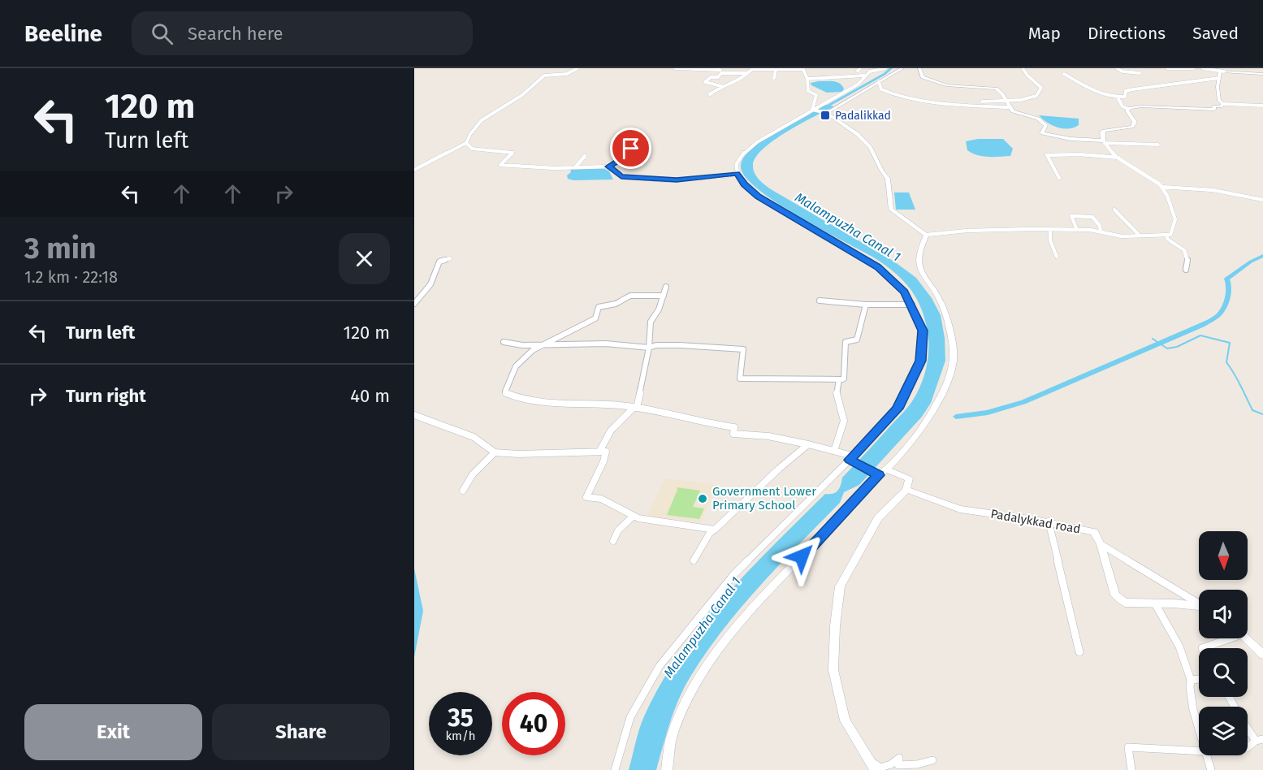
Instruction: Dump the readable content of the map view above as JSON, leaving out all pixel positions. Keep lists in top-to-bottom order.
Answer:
{
  "streets": {
    "street": ["Padalykkad road"]
  },
  "water": ["Malampuzha Canal 1"],
  "places": {
    "transit": ["Padalikkad"],
    "other": ["Government Lower Primary School"]
  },
  "north": "bottom",
  "page": {
    "header": "Beeline",
    "search": "Search here",
    "nav": ["Map", "Directions", "Saved"],
    "turn": ["120 m", "Turn left"],
    "heading": ["3 min", "1.2 km · 22:18"],
    "list": [
      {
        "name": "Turn left",
        "value": "120 m"
      },
      {
        "name": "Turn right",
        "value": "40 m"
      }
    ],
    "speed": "35 km/h",
    "limit": "40",
    "buttons": ["Exit", "Share"]
  }
}
